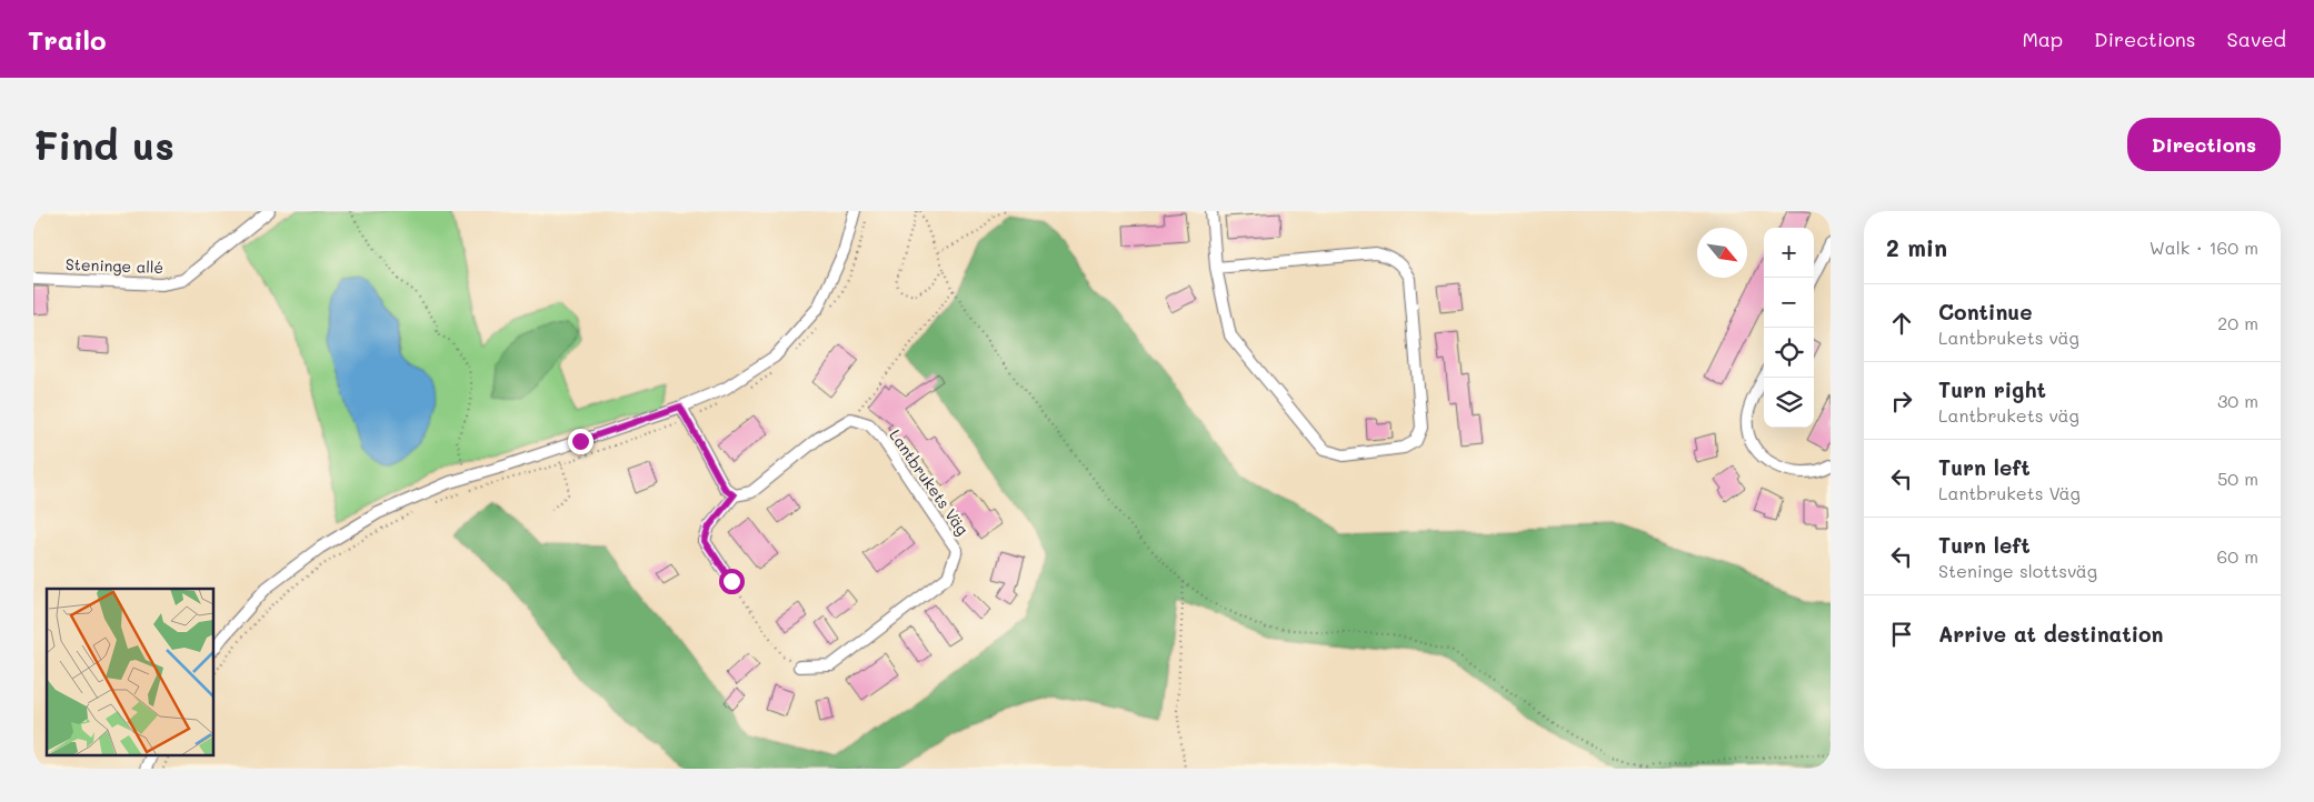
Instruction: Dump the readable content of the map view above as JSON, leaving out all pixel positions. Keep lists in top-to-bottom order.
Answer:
{
  "streets": {
    "street": ["Steninge allé", "Lantbrukets Väg"]
  },
  "north": "bottom right",
  "page": {
    "header": "Trailo",
    "nav": ["Map", "Directions", "Saved"],
    "buttons": "Directions",
    "title": "Find us",
    "heading": ["2 min", "Walk · 160 m"],
    "map_buttons": ["+", "−"],
    "list": [
      ["Continue", "Lantbrukets väg", "20 m"],
      ["Turn right", "Lantbrukets väg", "30 m"],
      ["Turn left", "Lantbrukets Väg", "50 m"],
      ["Turn left", "Steninge slottsväg", "60 m"],
      "Arrive at destination"
    ]
  }
}
